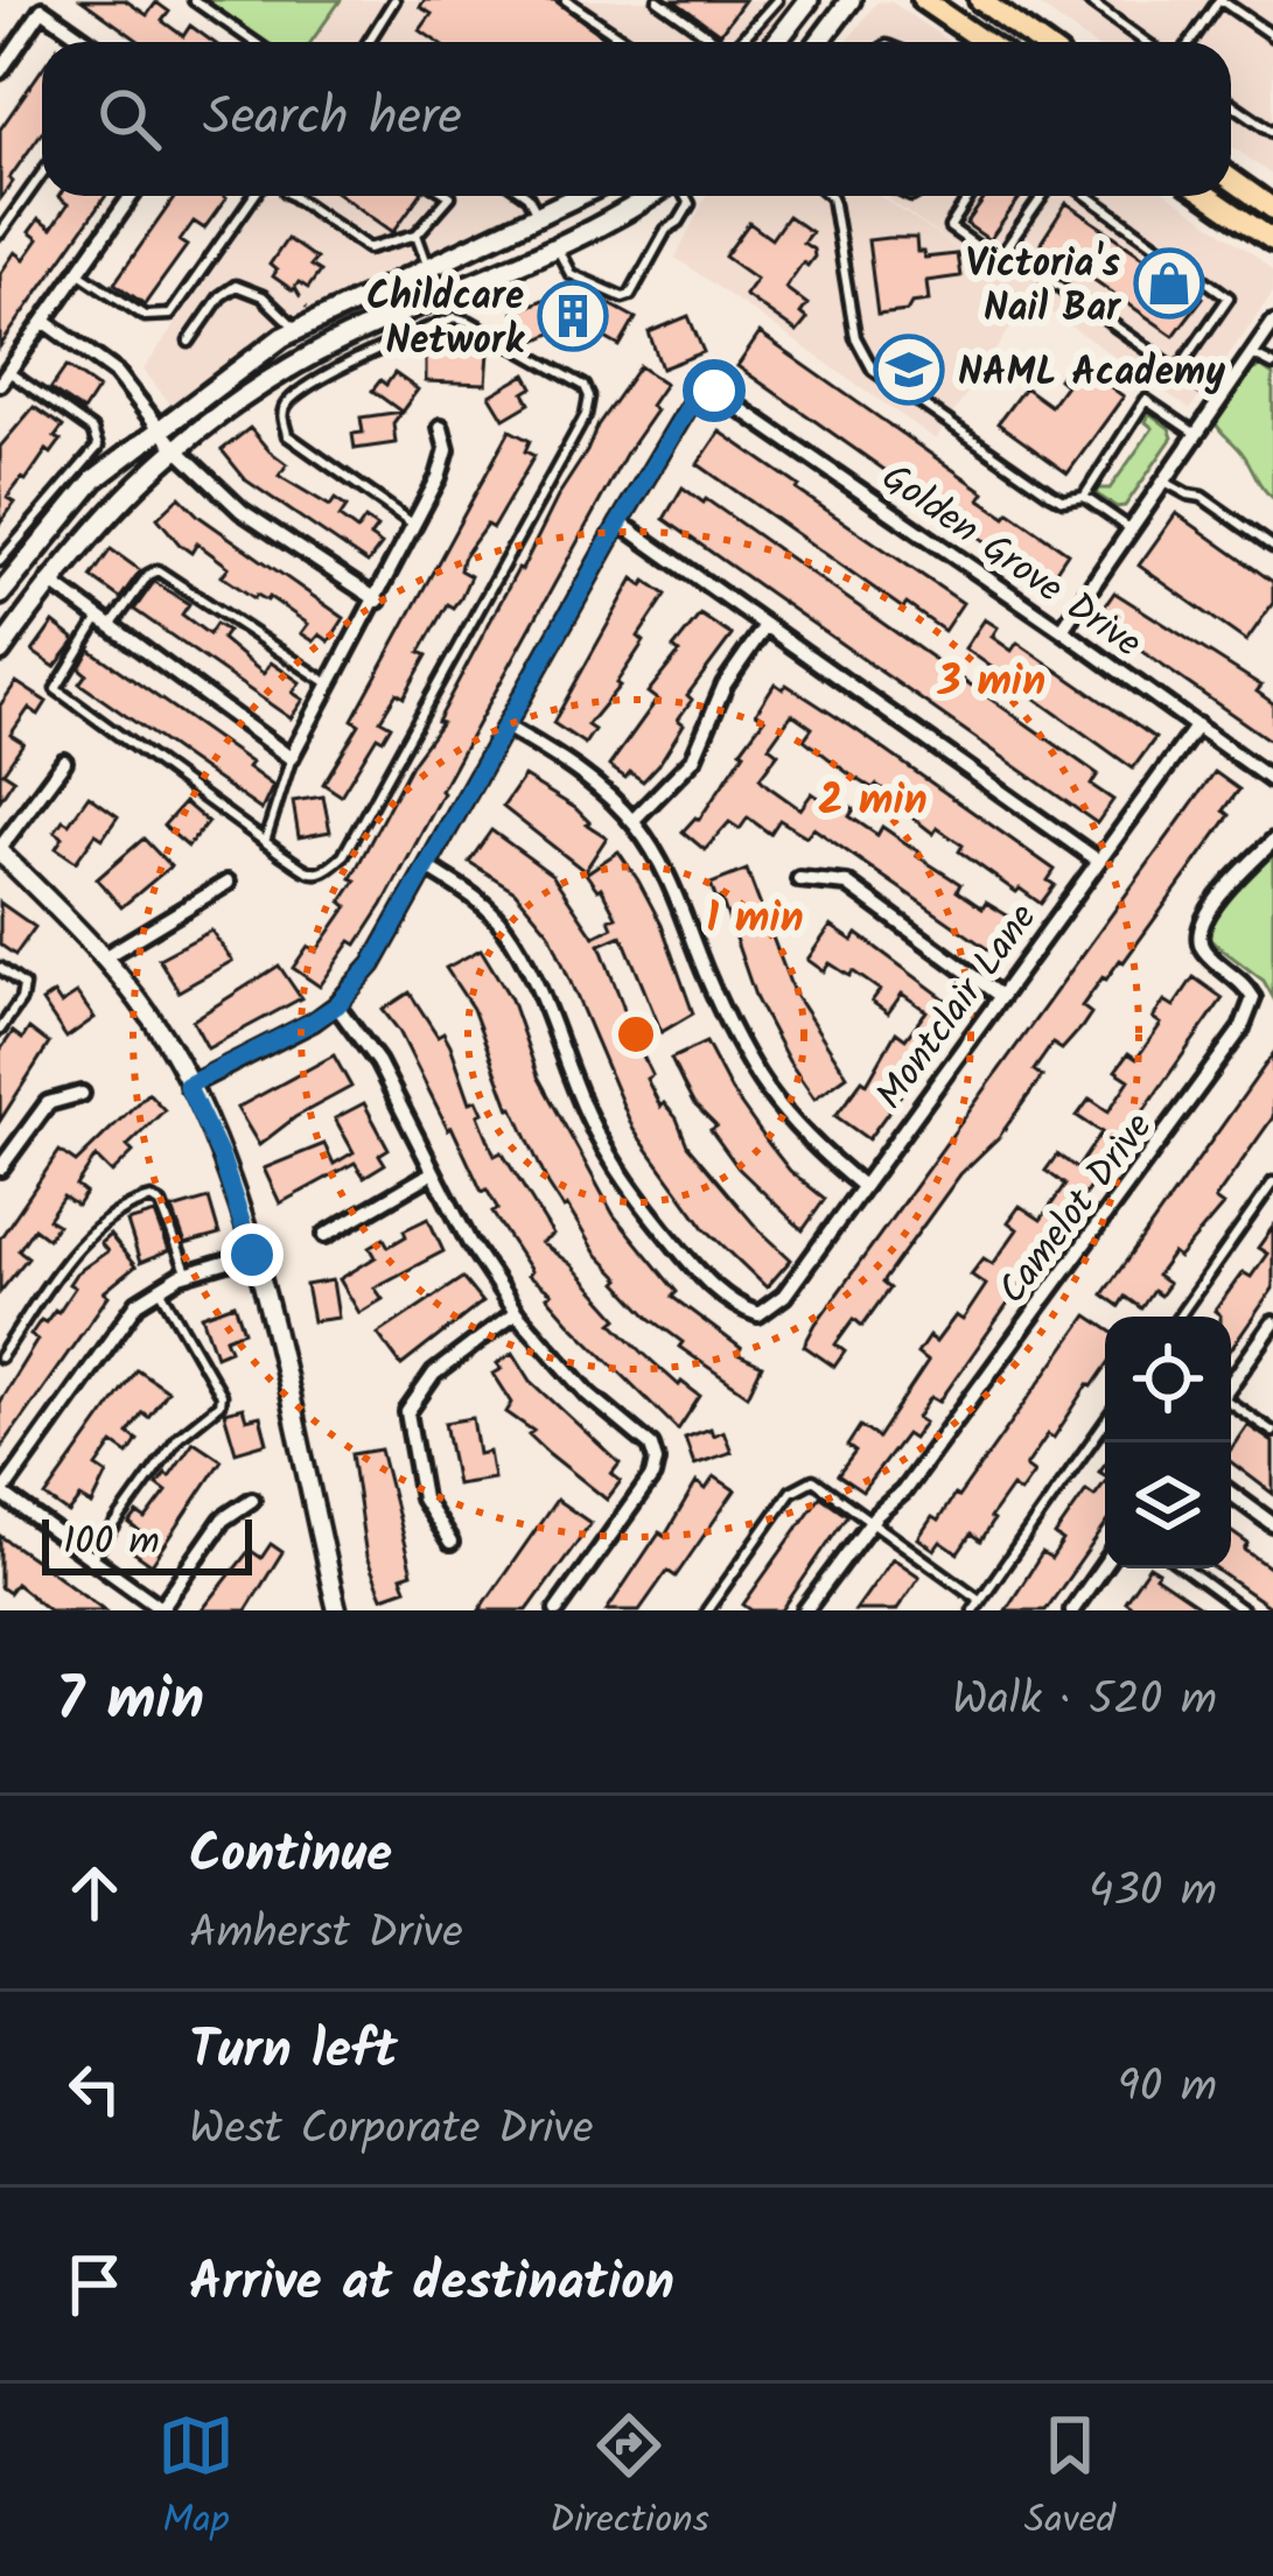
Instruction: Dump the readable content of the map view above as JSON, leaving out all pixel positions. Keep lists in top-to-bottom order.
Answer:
{
  "streets": {
    "street": ["Golden Grove Drive", "Montclair Lane", "Camelot Drive"]
  },
  "crossings": [
    ["Golden Grove Drive", "Montclair Lane"]
  ],
  "places": {
    "shop": ["Victoria's Nail Bar"],
    "building": ["Childcare Network"],
    "school or university": ["NAML Academy"]
  },
  "scale_bar": "100 m",
  "page": {
    "search": "Search here",
    "scale": "100 m",
    "heading": ["7 min", "Walk · 520 m"],
    "list": [
      ["Continue", "Amherst Drive", "430 m"],
      ["Turn left", "West Corporate Drive", "90 m"],
      "Arrive at destination"
    ],
    "nav": ["Map", "Directions", "Saved"]
  },
  "rings": ["3 min", "2 min", "1 min"]
}
